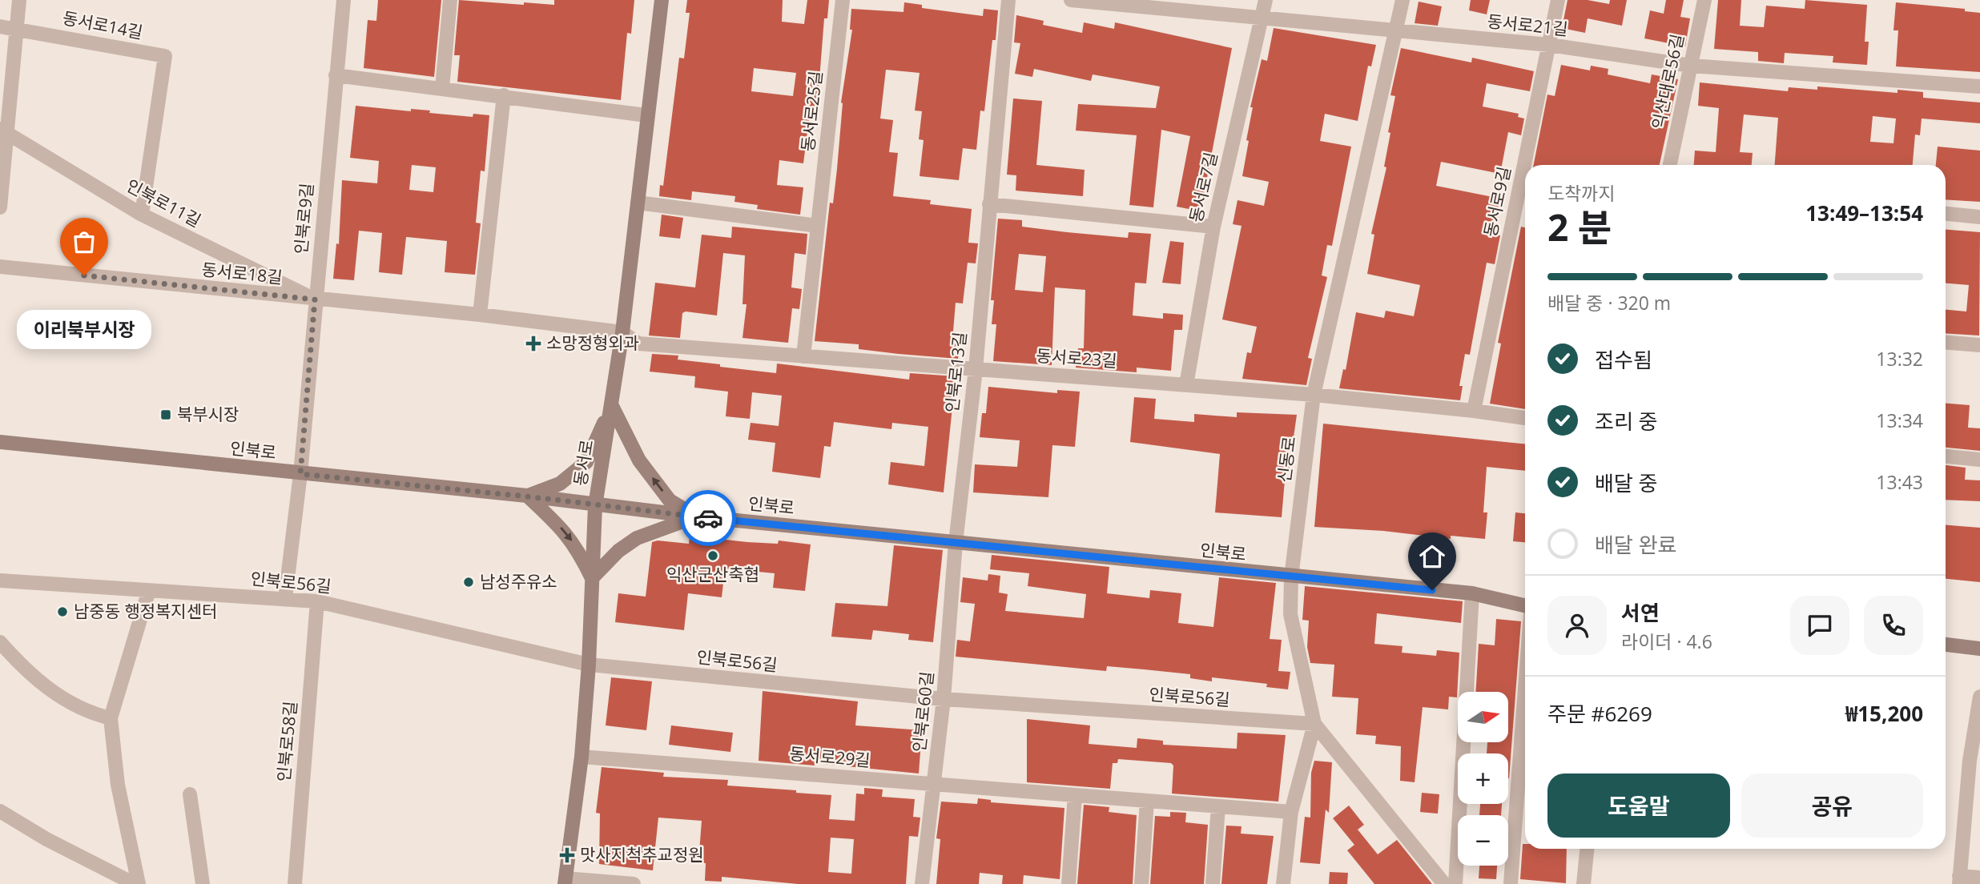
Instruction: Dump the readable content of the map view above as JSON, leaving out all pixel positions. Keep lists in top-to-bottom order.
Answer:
{
  "streets": {
    "street": [
      "동서로14길",
      "동서로21길",
      "익산대로56길",
      "동서로25길",
      "동서로7길",
      "동서로9길",
      "인북로11길",
      "인북로9길",
      "동서로18길",
      "동서로23길",
      "인북로13길",
      "인북로",
      "신동로",
      "동서로",
      "인북로56길",
      "인북로60길",
      "인북로58길",
      "동서로29길"
    ]
  },
  "crossings": [
    ["동서로14길", "인북로11길"],
    ["동서로21길", "익산대로56길"],
    ["동서로21길", "동서로7길"],
    ["동서로21길", "동서로9길"],
    ["동서로21길", "신동로"],
    ["동서로25길", "동서로23길"],
    ["동서로7길", "동서로23길"],
    ["동서로9길", "동서로23길"],
    ["인북로11길", "인북로9길"],
    ["인북로11길", "동서로18길"],
    ["인북로9길", "동서로18길"],
    ["인북로9길", "인북로"],
    ["동서로18길", "동서로23길"],
    ["동서로18길", "동서로"],
    ["동서로23길", "인북로13길"],
    ["동서로23길", "신동로"],
    ["동서로23길", "동서로"],
    ["인북로13길", "인북로"],
    ["인북로13길", "인북로60길"],
    ["인북로", "신동로"],
    ["인북로", "동서로"],
    ["인북로", "인북로60길"],
    ["신동로", "인북로56길"],
    ["동서로", "인북로56길"],
    ["동서로", "동서로29길"],
    ["인북로56길", "인북로60길"],
    ["인북로56길", "인북로58길"],
    ["인북로60길", "동서로29길"]
  ],
  "places": {
    "other": [
      "이리북부시장",
      "익산군산축협",
      "남성주유소",
      "남중동 행정복지센터"
    ],
    "health": ["소망정형외과", "맛사지척추교정원"],
    "transit": ["북부시장"]
  },
  "north": "right",
  "page": {
    "heading": ["2 분", "도착까지", "13:49–13:54"],
    "panel": [
      "서연",
      "라이더 · 4.6",
      "주문 #6269",
      "₩15,200"
    ],
    "bar": "배달 중 · 320 m",
    "bubble": "이리북부시장",
    "list": [
      ["접수됨", "13:32"],
      ["조리 중", "13:34"],
      ["배달 중", "13:43"],
      "배달 완료"
    ],
    "map_buttons": ["+", "−"],
    "buttons": ["도움말", "공유"]
  }
}
